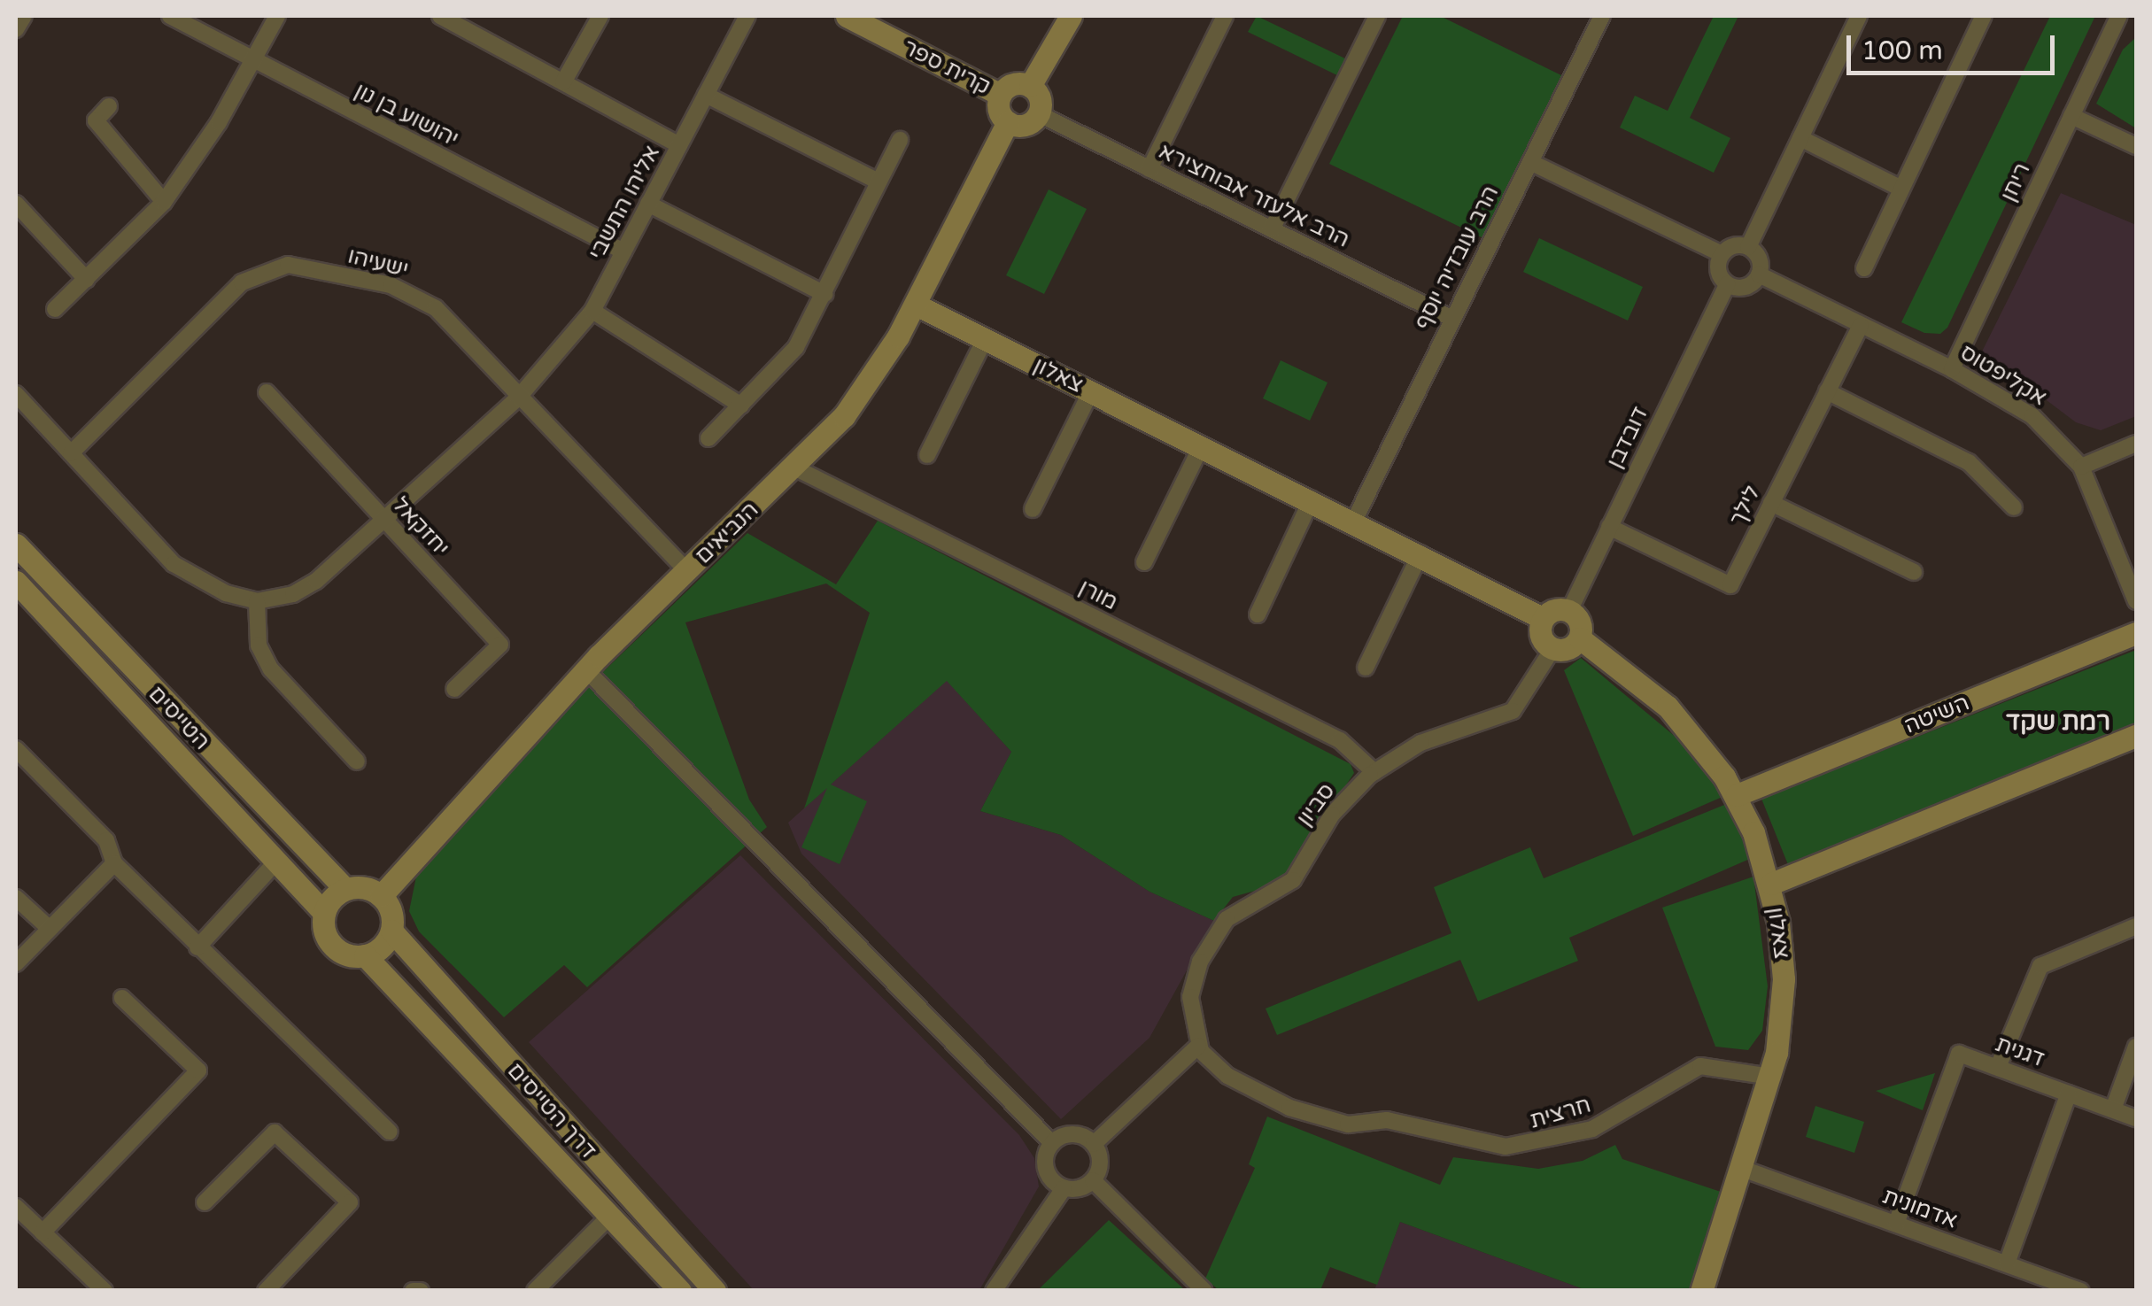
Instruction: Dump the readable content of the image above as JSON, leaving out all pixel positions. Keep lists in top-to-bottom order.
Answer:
{
  "streets": {
    "street": [
      "קרית ספר",
      "יהושוע בן נון",
      "ריחן",
      "הרב אלעזר אבוחצירא",
      "אליהו התשבי",
      "הרב עובדיה יוסף",
      "ישעיהו",
      "צאלון",
      "אקליפטוס",
      "דובדבן",
      "לילך",
      "יחזקאל",
      "הנביאים",
      "מורן",
      "השיטה",
      "הטייסים",
      "סביון",
      "דגנית",
      "דרך הטייסים",
      "חרצית",
      "אדמונית"
    ]
  },
  "crossings": [
    ["קרית ספר", "הרב אלעזר אבוחצירא"],
    ["קרית ספר", "הנביאים"],
    ["יהושוע בן נון", "אליהו התשבי"],
    ["ריחן", "אקליפטוס"],
    ["הרב אלעזר אבוחצירא", "הרב עובדיה יוסף"],
    ["הרב אלעזר אבוחצירא", "הנביאים"],
    ["אליהו התשבי", "ישעיהו"],
    ["אליהו התשבי", "יחזקאל"],
    ["הרב עובדיה יוסף", "צאלון"],
    ["ישעיהו", "הנביאים"],
    ["צאלון", "דובדבן"],
    ["צאלון", "הנביאים"],
    ["צאלון", "השיטה"],
    ["צאלון", "סביון"],
    ["צאלון", "חרצית"],
    ["צאלון", "אדמונית"],
    ["אקליפטוס", "דובדבן"],
    ["אקליפטוס", "לילך"],
    ["דובדבן", "לילך"],
    ["דובדבן", "סביון"],
    ["הנביאים", "מורן"],
    ["הנביאים", "הטייסים"],
    ["הנביאים", "דרך הטייסים"],
    ["מורן", "סביון"],
    ["הטייסים", "דרך הטייסים"],
    ["סביון", "חרצית"],
    ["דגנית", "אדמונית"]
  ],
  "districts": ["רמת שקד"],
  "scale_bar": "100 m"
}
